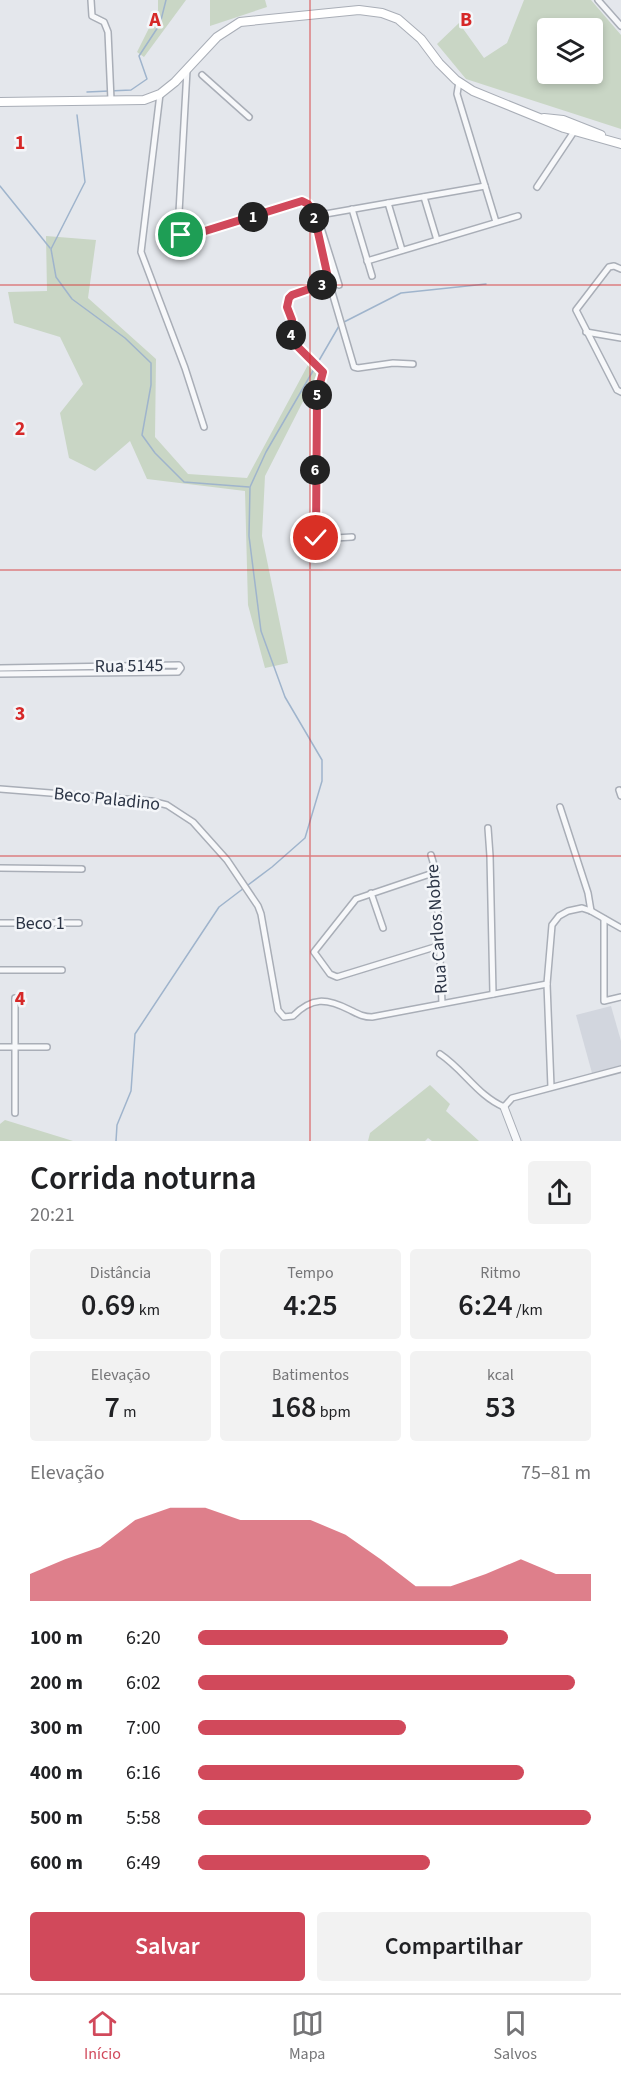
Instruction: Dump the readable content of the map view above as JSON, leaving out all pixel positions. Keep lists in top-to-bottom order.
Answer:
{
  "streets": {
    "street": [
      "Rua 5145",
      "Beco Paladino",
      "Beco 1",
      "Rua Carlos Nobre"
    ]
  },
  "crossings": [
    ["Beco Paladino", "Rua Carlos Nobre"]
  ],
  "page": {
    "pins": [
      "1",
      "2",
      "3",
      "4",
      "5",
      "6"
    ],
    "heading": ["Corrida noturna", "20:21"],
    "stats": [
      ["Distância", "0.69 km"],
      ["Tempo", "4:25"],
      ["Ritmo", "6:24 /km"],
      ["Elevação", "7 m"],
      ["Batimentos", "168 bpm"],
      ["kcal", "53"]
    ],
    "chart": ["Elevação", "75–81 m"],
    "list": [
      {
        "name": "100 m",
        "note": "6:20"
      },
      {
        "name": "200 m",
        "note": "6:02"
      },
      {
        "name": "300 m",
        "note": "7:00"
      },
      {
        "name": "400 m",
        "note": "6:16"
      },
      {
        "name": "500 m",
        "note": "5:58"
      },
      {
        "name": "600 m",
        "note": "6:49"
      }
    ],
    "buttons": ["Salvar", "Compartilhar"],
    "tabs": ["Início", "Mapa", "Salvos"]
  },
  "grid": {
    "columns": ["A", "B"],
    "rows": [
      "1",
      "2",
      "3",
      "4"
    ]
  }
}
